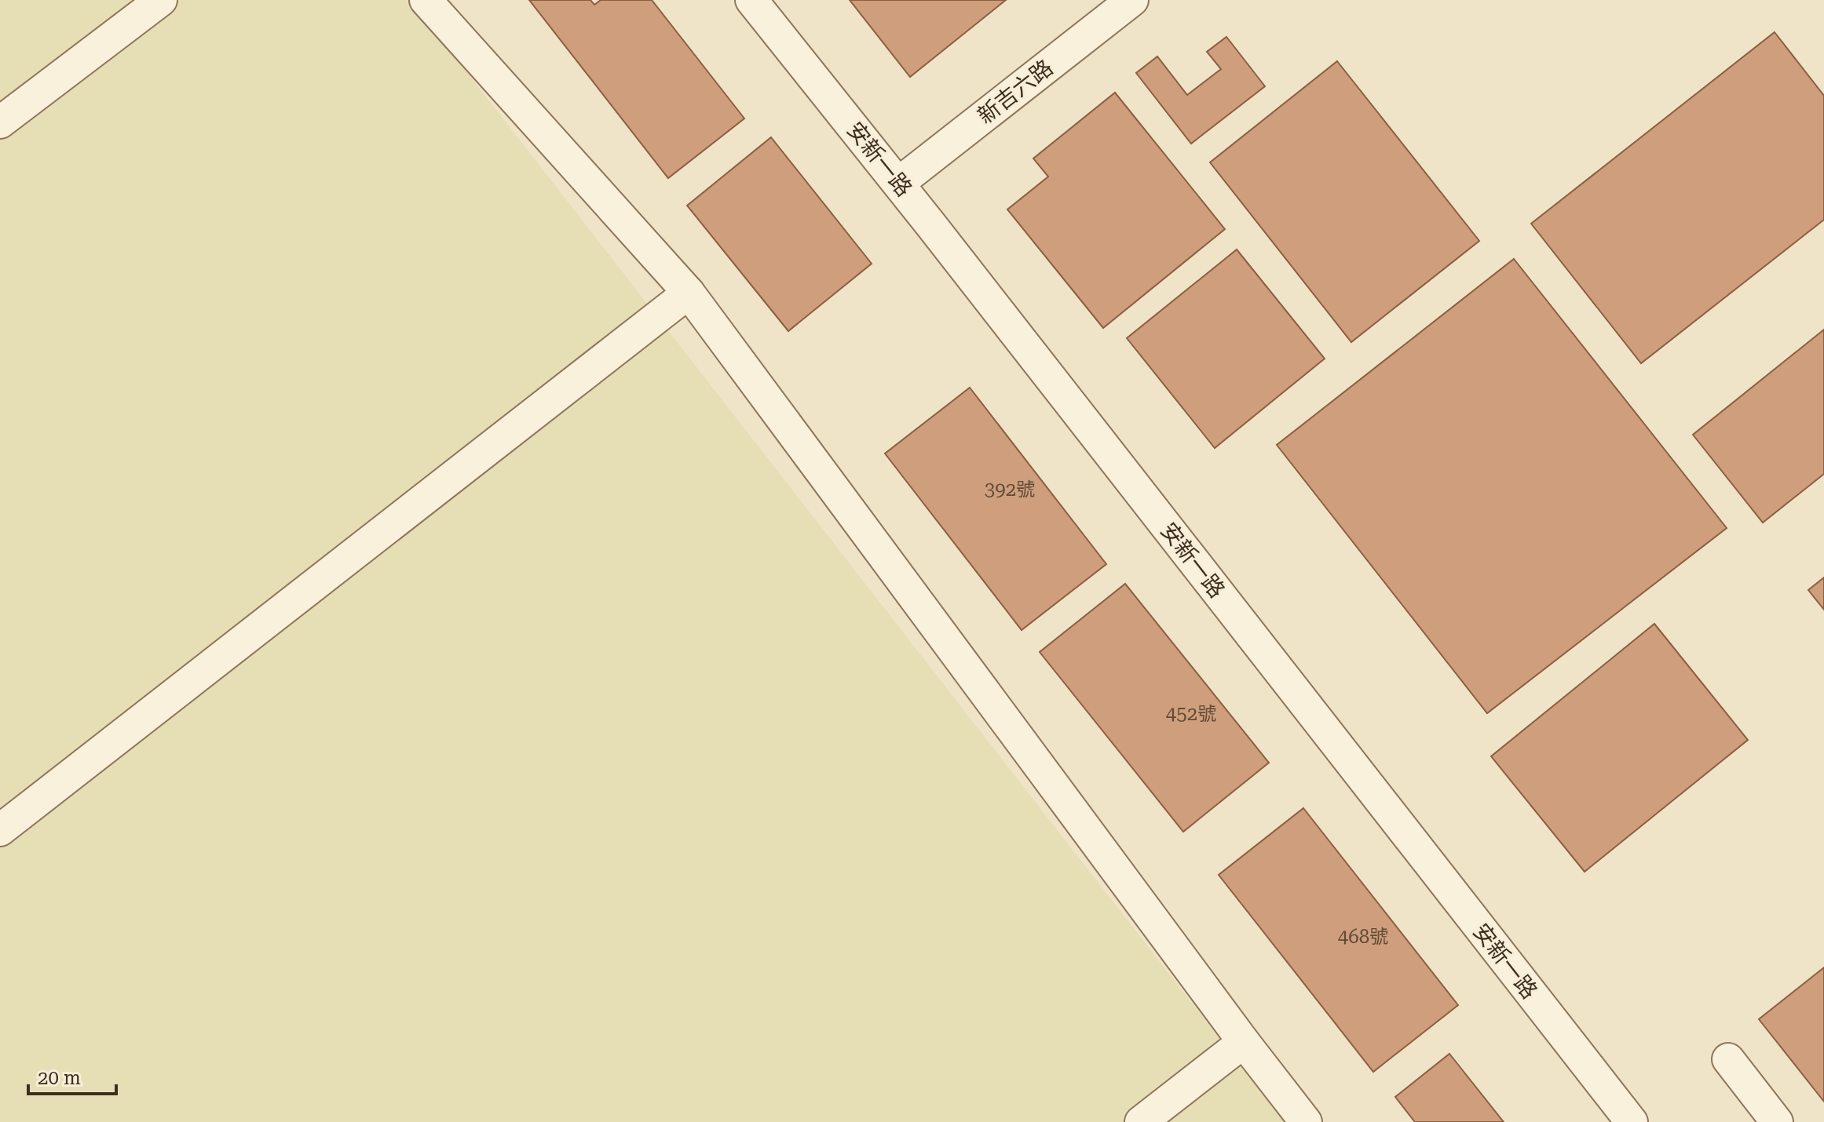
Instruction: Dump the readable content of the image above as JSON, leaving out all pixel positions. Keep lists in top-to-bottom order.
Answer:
{
  "streets": {
    "street": ["新吉六路", "安新一路"]
  },
  "crossings": [
    ["新吉六路", "安新一路"]
  ],
  "house_numbers": ["392號", "452號", "468號"],
  "scale_bar": "20 m"
}
